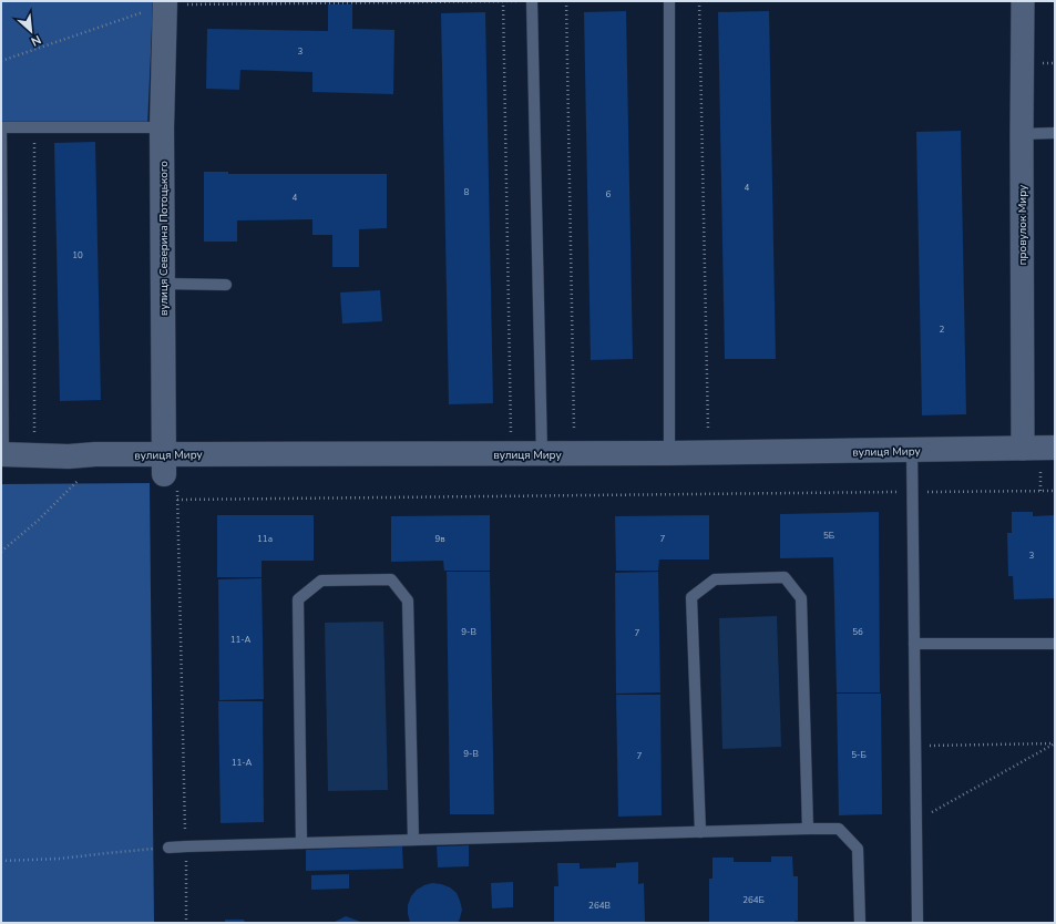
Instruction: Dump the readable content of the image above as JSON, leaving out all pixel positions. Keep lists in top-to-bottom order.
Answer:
{
  "streets": {
    "street": ["провулок Миру", "вулиця Северина Потоцького", "вулиця Миру"]
  },
  "crossings": [
    ["провулок Миру", "вулиця Миру"],
    ["вулиця Северина Потоцького", "вулиця Миру"]
  ],
  "house_numbers": [
    "3",
    "4",
    "8",
    "6",
    "4",
    "10",
    "2",
    "5Б",
    "11а",
    "9в",
    "7",
    "3",
    "9-В",
    "5б",
    "7",
    "11-А",
    "9-В",
    "5-Б",
    "7",
    "11-А",
    "264Б",
    "264В"
  ],
  "north": "bottom right"
}
